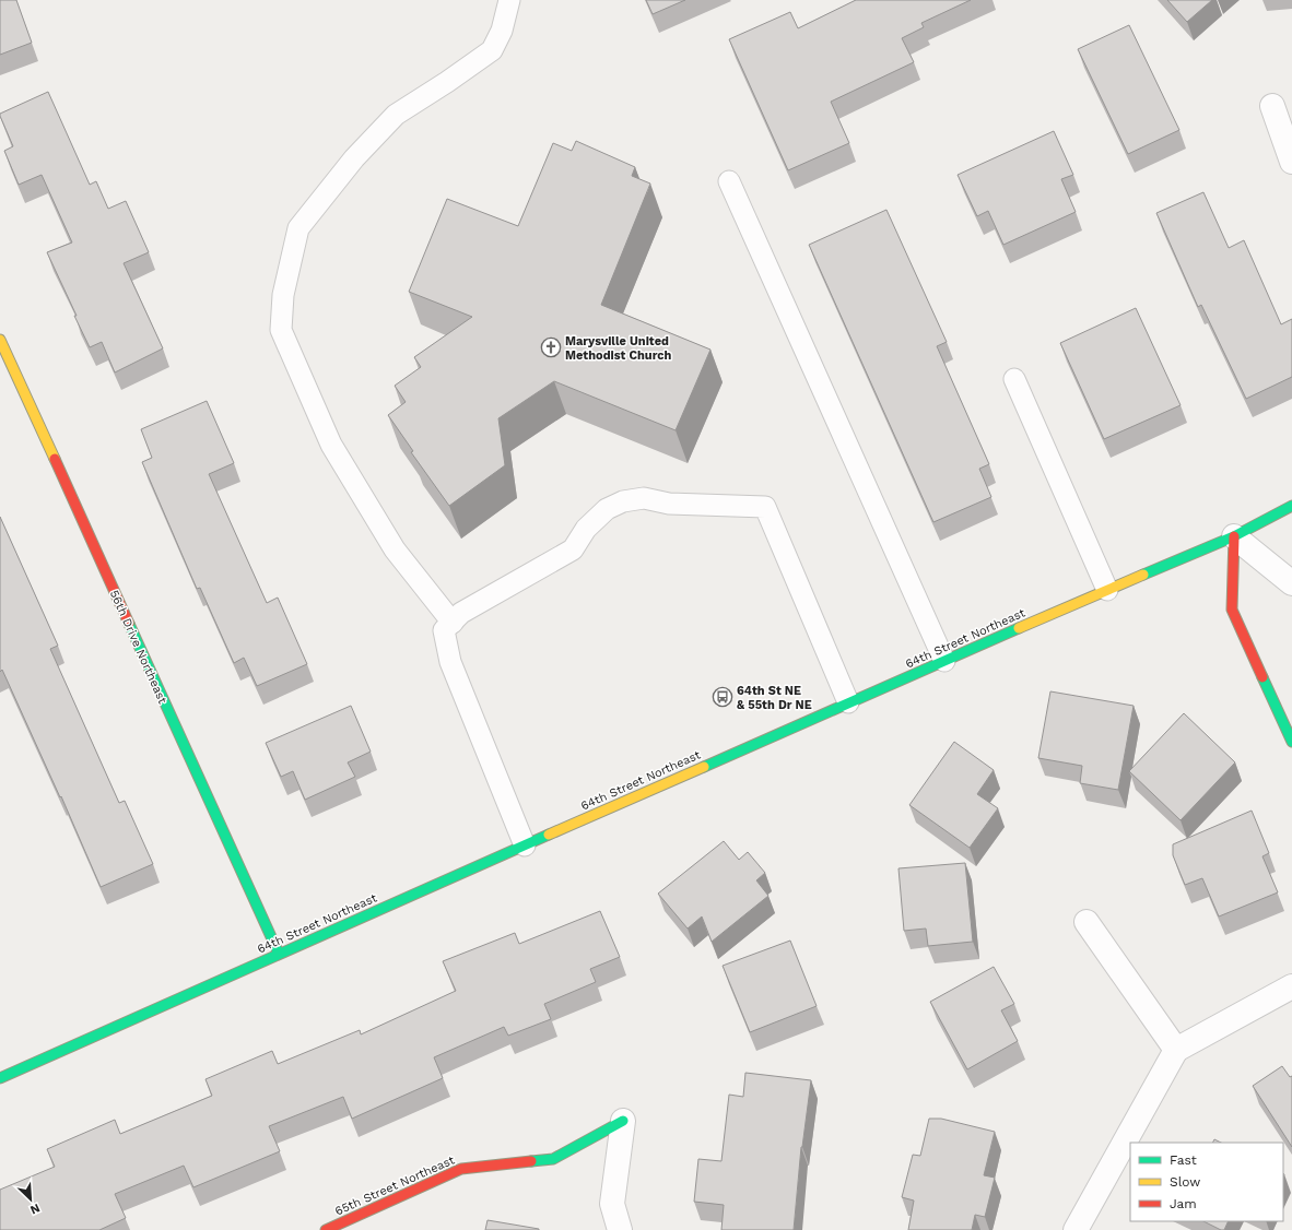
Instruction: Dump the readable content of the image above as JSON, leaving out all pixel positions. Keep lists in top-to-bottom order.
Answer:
{
  "streets": {
    "main road": ["64th Street Northeast", "56th Drive Northeast", "65th Street Northeast"]
  },
  "crossings": [
    ["64th Street Northeast", "56th Drive Northeast"]
  ],
  "places": {
    "church": ["Marysville United Methodist Church"],
    "bus stop": ["64th St NE & 55th Dr NE"]
  },
  "legend": ["Fast", "Slow", "Jam"],
  "north": "bottom right"
}
